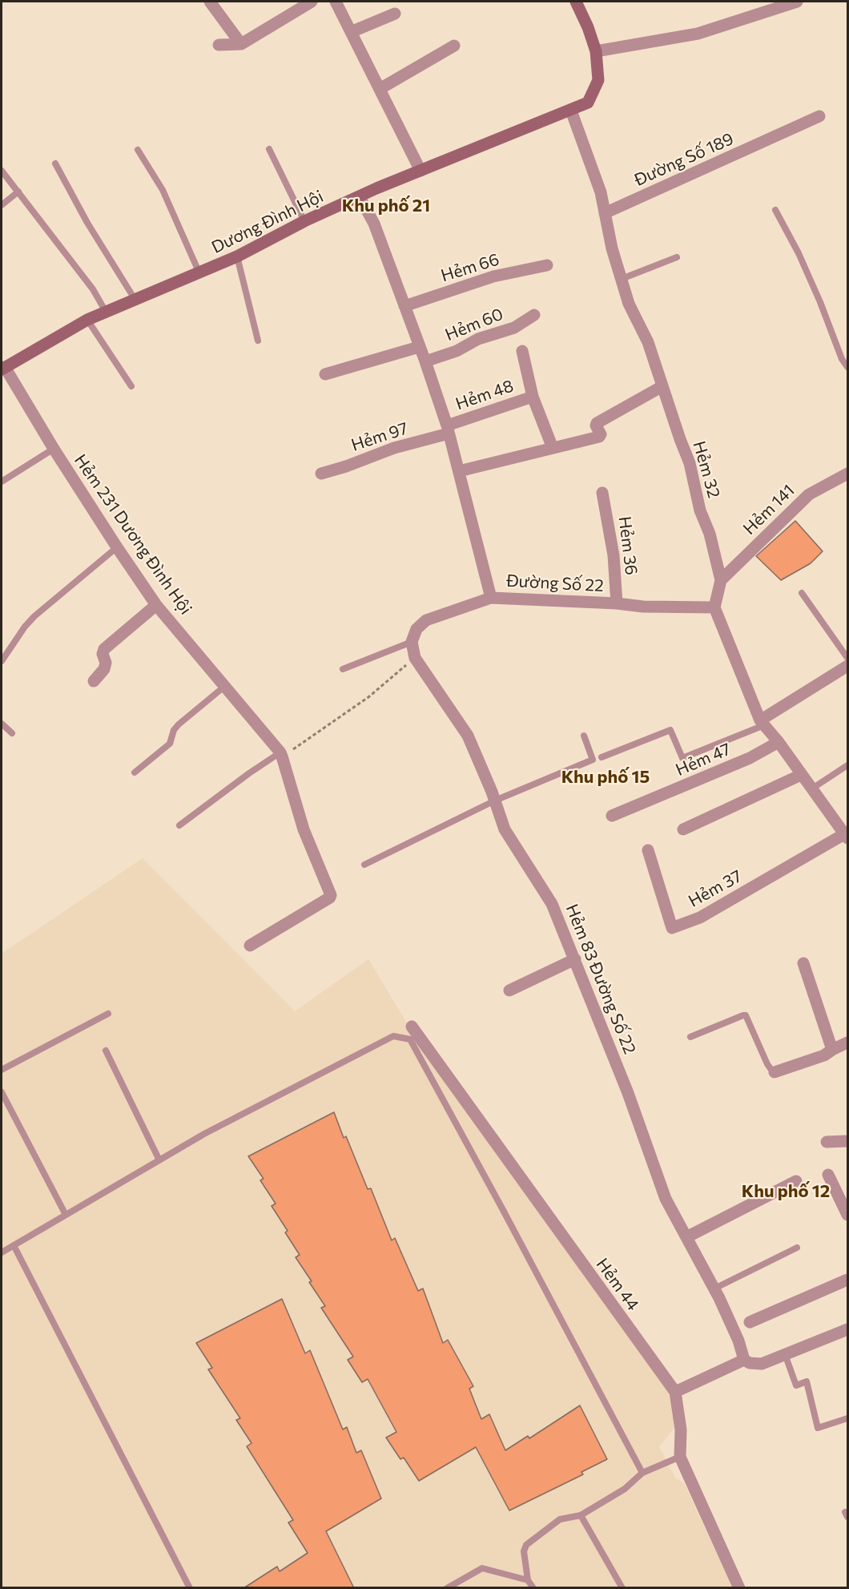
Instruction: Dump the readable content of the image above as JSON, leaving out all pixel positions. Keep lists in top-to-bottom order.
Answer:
{
  "streets": {
    "street": [
      "Đường Số 189",
      "Dương Đình Hội",
      "Hẻm 66",
      "Hẻm 60",
      "Hẻm 48",
      "Hẻm 97",
      "Hẻm 32",
      "Hẻm 141",
      "Hẻm 231 Dương Đình Hội",
      "Hẻm 36",
      "Đường Số 22",
      "Hẻm 47",
      "Hẻm 37",
      "Hẻm 83 Đường Số 22",
      "Hẻm 44"
    ]
  },
  "crossings": [
    ["Dương Đình Hội", "Hẻm 231 Dương Đình Hội"],
    ["Dương Đình Hội", "Đường Số 22"],
    ["Hẻm 66", "Đường Số 22"],
    ["Hẻm 60", "Đường Số 22"],
    ["Hẻm 48", "Hẻm 97"],
    ["Hẻm 48", "Đường Số 22"],
    ["Hẻm 97", "Đường Số 22"],
    ["Hẻm 32", "Hẻm 141"],
    ["Hẻm 32", "Đường Số 22"],
    ["Hẻm 36", "Đường Số 22"]
  ],
  "districts": ["Khu phố 21", "Khu phố 15", "Khu phố 12"]
}
